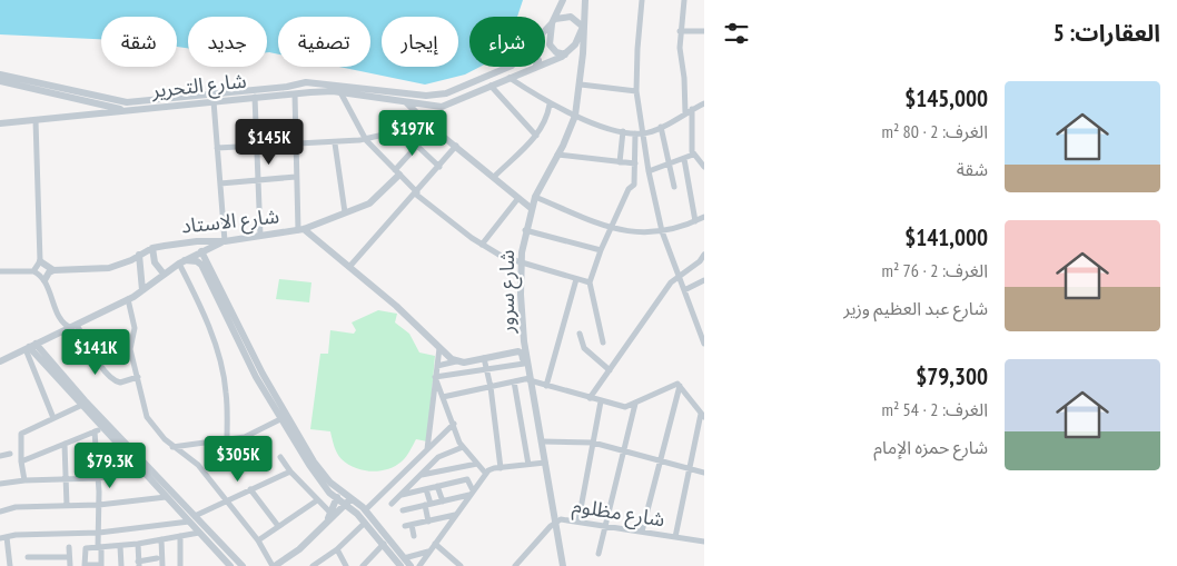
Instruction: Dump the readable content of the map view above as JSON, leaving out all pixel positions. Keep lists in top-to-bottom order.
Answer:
{
  "streets": {
    "street": [
      "شارع التحرير",
      "شارع الاستاد",
      "شارع سرور",
      "شارع مظلوم"
    ]
  },
  "crossings": [
    ["شارع التحرير", "شارع سرور"],
    ["شارع سرور", "شارع مظلوم"]
  ],
  "page": {
    "heading": "العقارات: 5",
    "chip": [
      "شراء",
      "إيجار",
      "تصفية",
      "جديد",
      "شقة"
    ],
    "list": [
      {
        "name": "$145,000",
        "note": "الغرف: 2 · 80 m² · شقة"
      },
      {
        "name": "$141,000",
        "note": "الغرف: 2 · 76 m² · شارع عبد العظيم وزير"
      },
      {
        "name": "$79,300",
        "note": "الغرف: 2 · 54 m² · شارع حمزه الإمام"
      }
    ],
    "price": [
      "$197K",
      "$145K",
      "$141K",
      "$305K",
      "$79.3K"
    ]
  }
}
